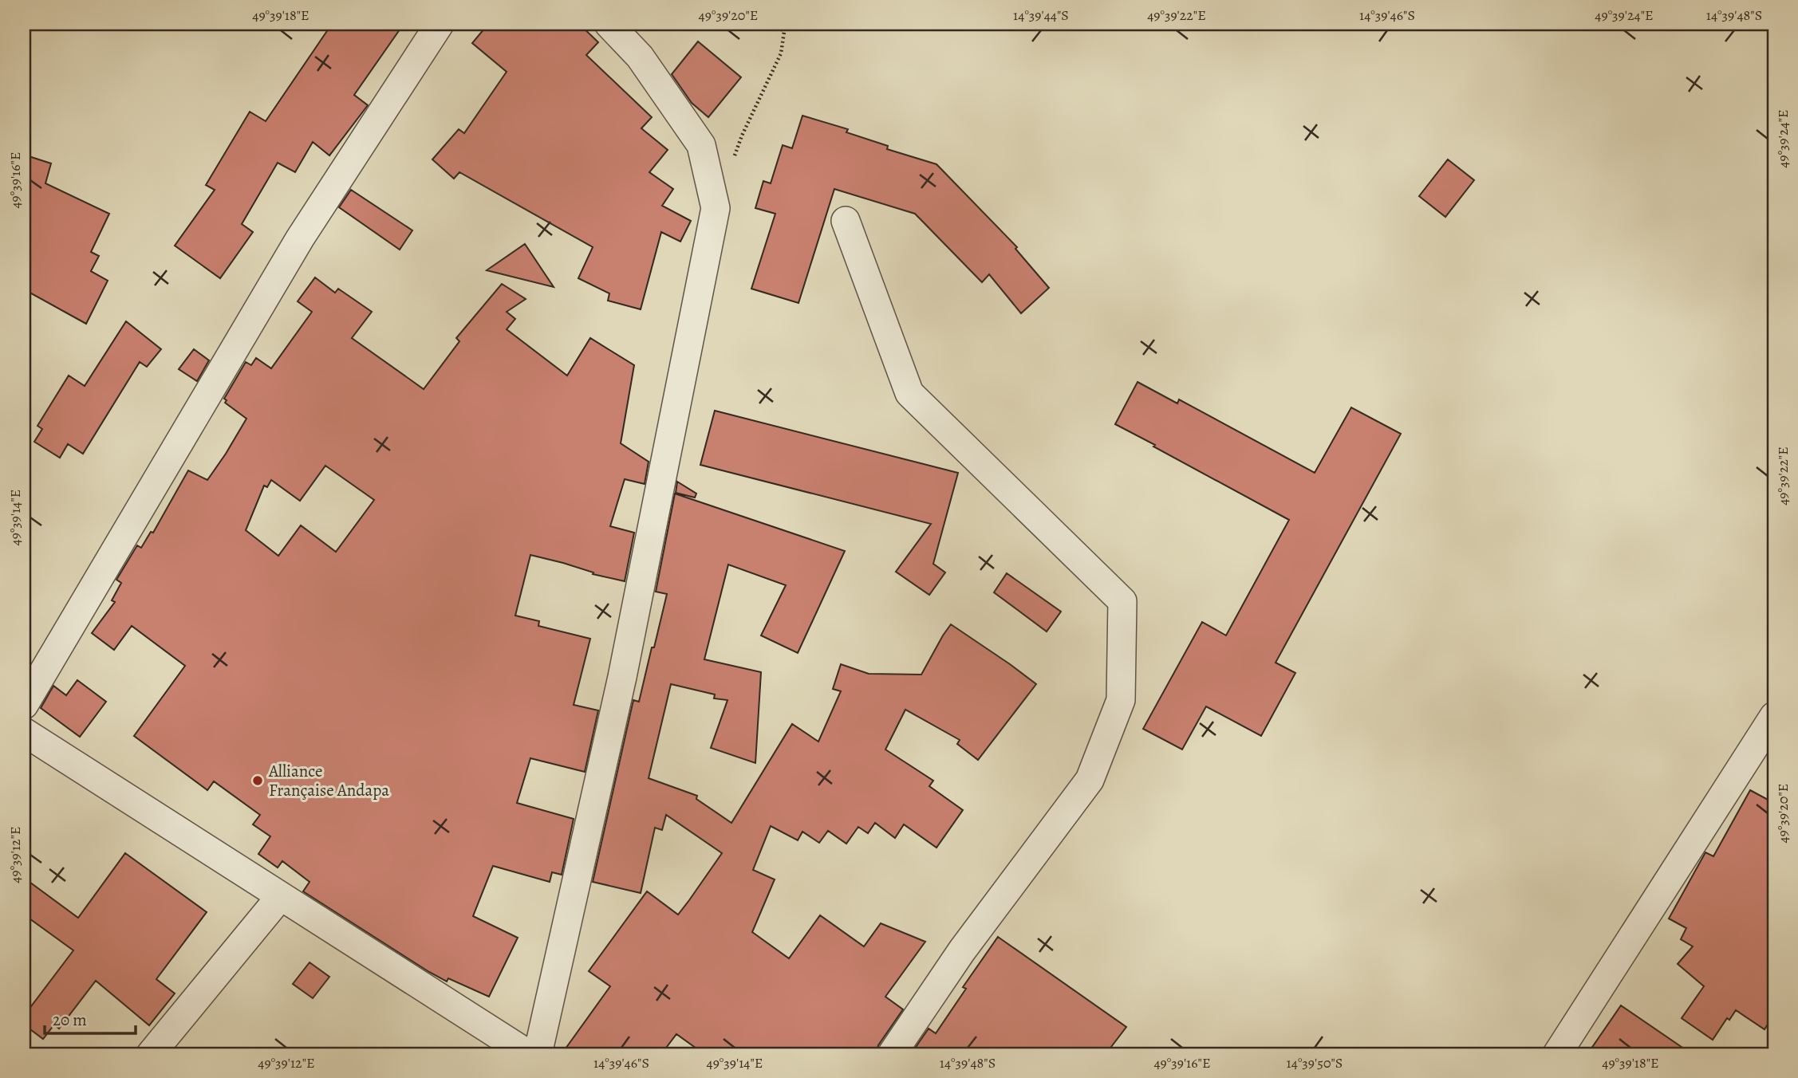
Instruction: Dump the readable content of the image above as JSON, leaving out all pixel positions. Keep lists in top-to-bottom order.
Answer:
{
  "places": ["Alliance Française Andapa"],
  "scale_bar": "20 m",
  "coordinates": [
    "49°39'18\"E",
    "49°39'20\"E",
    "14°39'44\"S",
    "49°39'22\"E",
    "14°39'46\"S",
    "49°39'24\"E",
    "14°39'48\"S",
    "49°39'16\"E",
    "49°39'14\"E",
    "49°39'12\"E",
    "14°39'50\"S"
  ]
}
